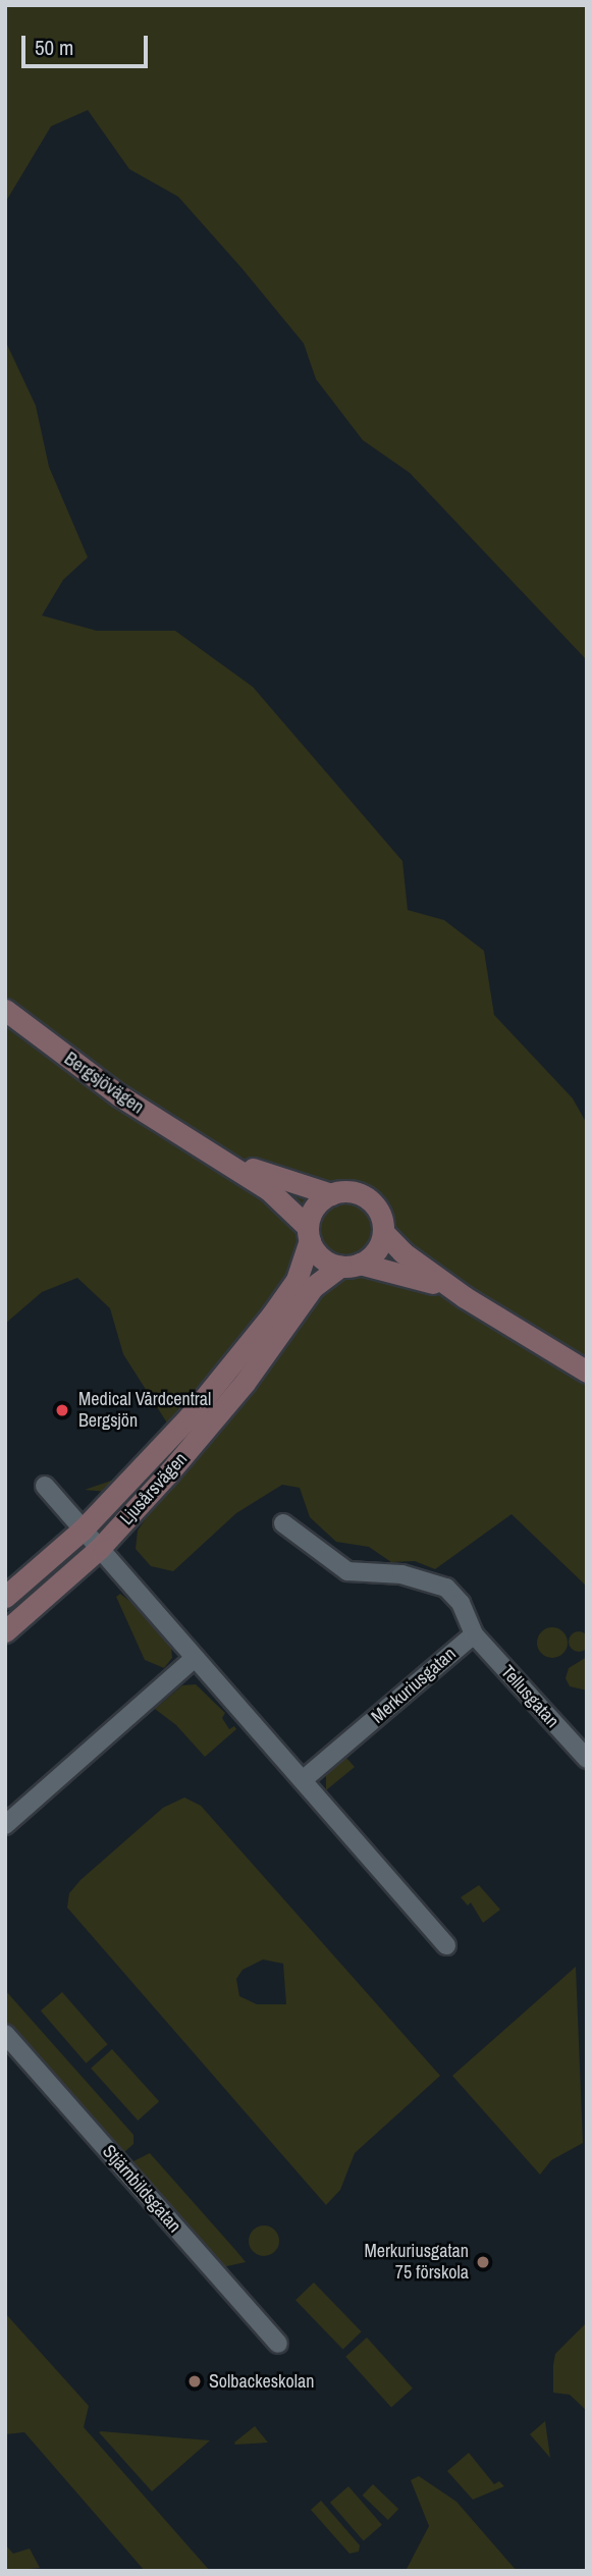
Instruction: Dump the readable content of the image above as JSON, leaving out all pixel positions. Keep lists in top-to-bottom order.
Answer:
{
  "streets": {
    "main road": ["Bergsjövägen", "Ljusårsvägen"],
    "street": ["Merkuriusgatan", "Tellusgatan", "Stjärnbildsgatan"]
  },
  "crossings": [
    ["Bergsjövägen", "Ljusårsvägen"],
    ["Merkuriusgatan", "Tellusgatan"]
  ],
  "places": ["Medical Vårdcentral Bergsjön", "Merkuriusgatan 75 förskola", "Solbackeskolan"],
  "scale_bar": "50 m"
}
